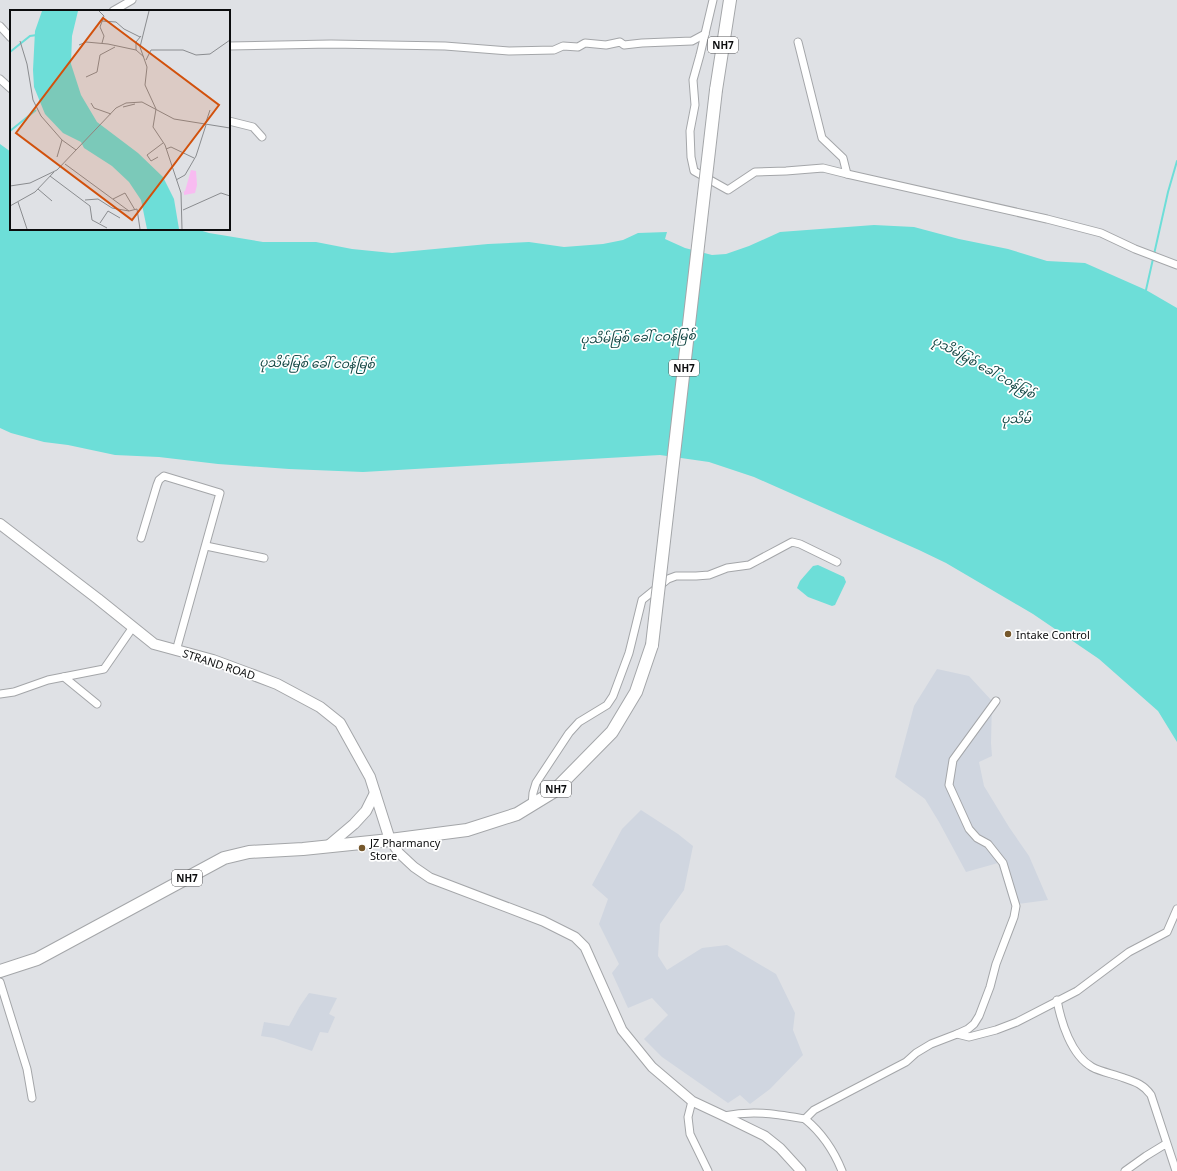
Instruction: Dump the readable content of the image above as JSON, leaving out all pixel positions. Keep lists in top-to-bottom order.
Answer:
{
  "streets": {
    "highway": ["NH7"],
    "main road": ["STRAND ROAD"]
  },
  "crossings": [
    ["NH7", "STRAND ROAD"]
  ],
  "water": ["ပုသိမ်မြစ် ခေါ် ငဝန်မြစ်", "ပုသိမ်"],
  "places": ["Intake Control", "JZ Pharmancy Store"]
}
